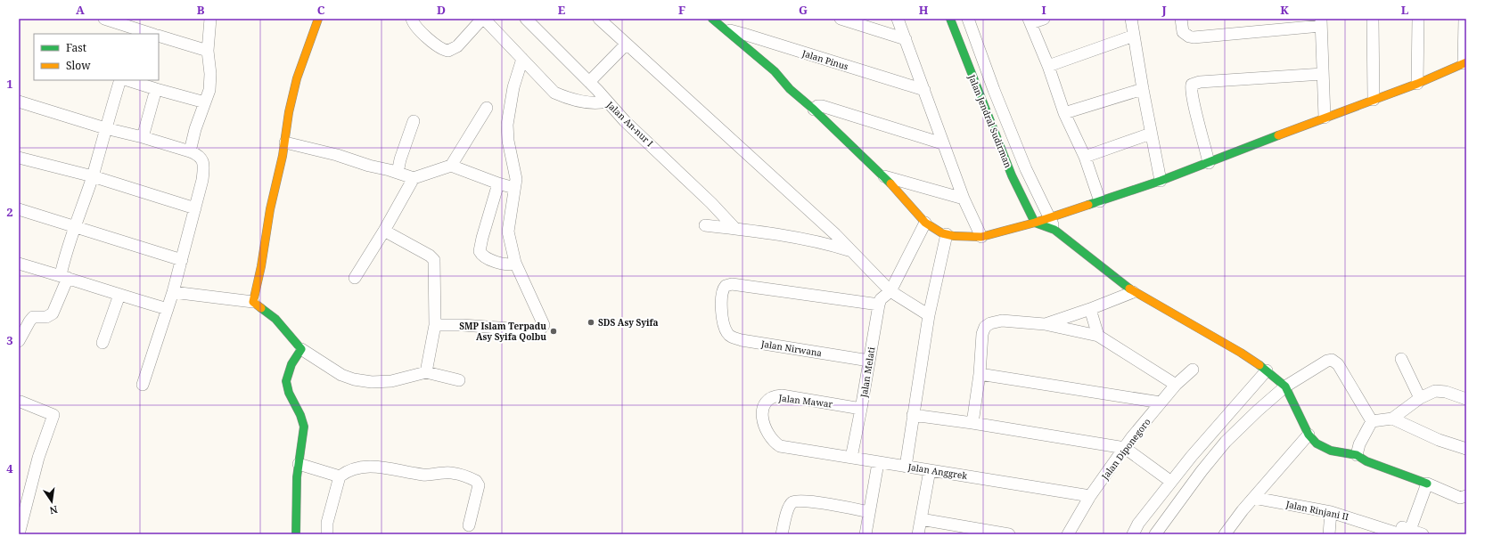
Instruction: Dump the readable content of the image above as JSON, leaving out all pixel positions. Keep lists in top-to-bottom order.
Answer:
{
  "streets": {
    "street": [
      "Jalan Pinus",
      "Jalan Jendral Sudirman",
      "Jalan An-nur I",
      "Jalan Nirwana",
      "Jalan Melati",
      "Jalan Mawar",
      "Jalan Diponegoro",
      "Jalan Anggrek",
      "Jalan Rinjani II"
    ]
  },
  "crossings": [
    ["Jalan Nirwana", "Jalan Melati"],
    ["Jalan Melati", "Jalan Mawar"],
    ["Jalan Melati", "Jalan Anggrek"],
    ["Jalan Mawar", "Jalan Anggrek"],
    ["Jalan Diponegoro", "Jalan Anggrek"]
  ],
  "places": ["SDS Asy Syifa", "SMP Islam Terpadu Asy Syifa Qolbu"],
  "legend": ["Fast", "Slow"],
  "north": "bottom",
  "grid": {
    "columns": [
      "A",
      "B",
      "C",
      "D",
      "E",
      "F",
      "G",
      "H",
      "I",
      "J",
      "K",
      "L"
    ],
    "rows": [
      "1",
      "2",
      "3",
      "4"
    ]
  }
}
